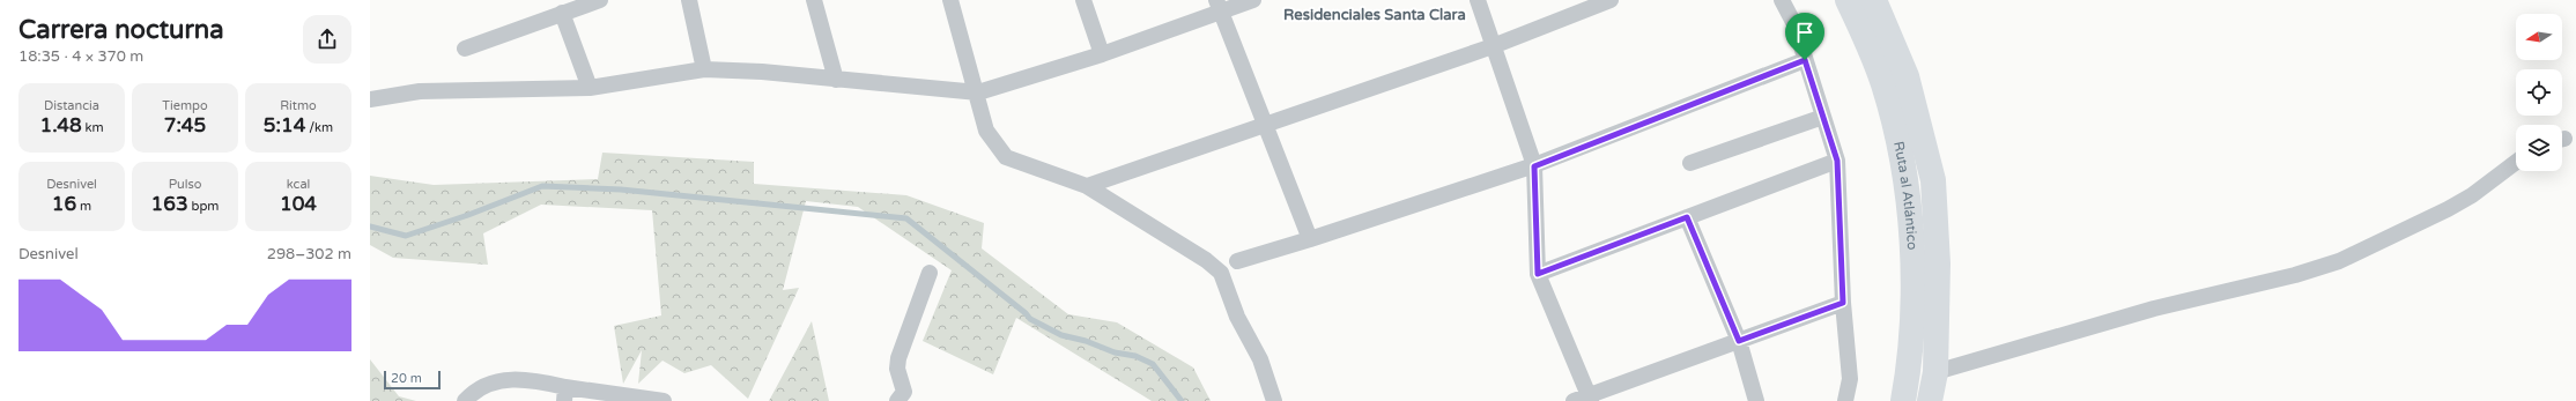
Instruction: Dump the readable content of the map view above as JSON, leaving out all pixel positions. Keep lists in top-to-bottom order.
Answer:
{
  "streets": {
    "highway": ["Ruta al Atlántico"]
  },
  "districts": ["Residenciales Santa Clara"],
  "scale_bar": "20 m",
  "north": "left",
  "page": {
    "heading": ["Carrera nocturna", "18:35 · 4 × 370 m"],
    "stats": [
      ["Distancia", "1.48 km"],
      ["Tiempo", "7:45"],
      ["Ritmo", "5:14 /km"],
      ["Desnivel", "16 m"],
      ["Pulso", "163 bpm"],
      ["kcal", "104"]
    ],
    "chart": ["Desnivel", "298–302 m"],
    "scale": "20 m"
  }
}
